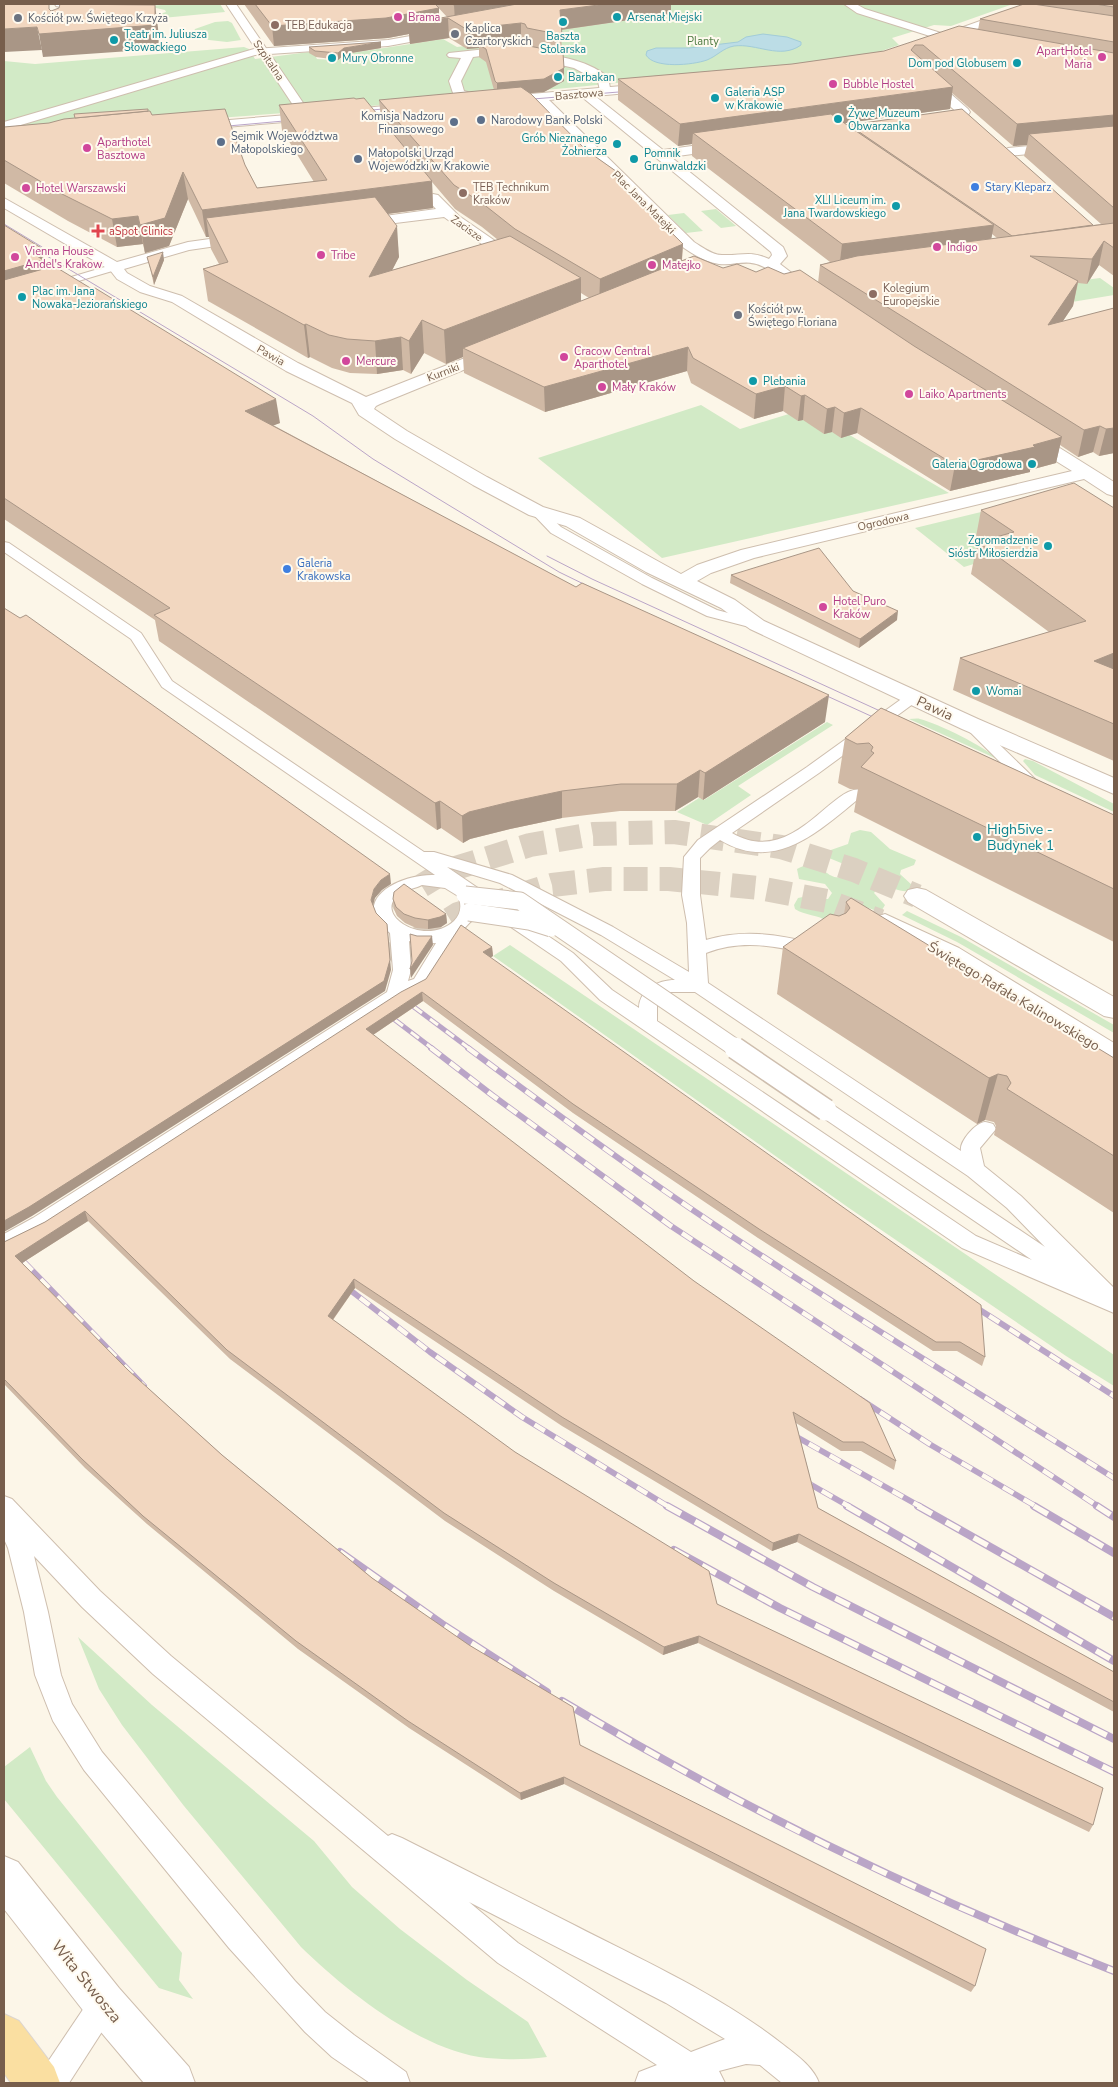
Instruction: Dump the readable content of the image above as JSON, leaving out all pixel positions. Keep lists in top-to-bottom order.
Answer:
{
  "streets": {
    "street": [
      "Szpitalna",
      "Basztowa",
      "Plac Jana Matejki",
      "Zacisze",
      "Pawia",
      "Kurniki",
      "Ogrodowa",
      "Świętego Rafała Kalinowskiego",
      "Wita Stwosza"
    ]
  },
  "crossings": [
    ["Basztowa", "Plac Jana Matejki"],
    ["Pawia", "Kurniki"],
    ["Pawia", "Ogrodowa"]
  ],
  "parks": ["Planty"],
  "places": {
    "other": [
      "Brama",
      "Arsenał Miejski",
      "Kościół pw. Świętego Krzyża",
      "Baszta Stolarska",
      "TEB Edukacja",
      "Kaplica Czartoryskich",
      "Teatr im. Juliusza Słowackiego",
      "ApartHotel Maria",
      "Mury Obronne",
      "Dom pod Globusem",
      "Barbakan",
      "Bubble Hostel",
      "Galeria ASP w Krakowie",
      "Żywe Muzeum Obwarzanka",
      "Narodowy Bank Polski",
      "Komisja Nadzoru Finansowego",
      "Sejmik Województwa Małopolskiego",
      "Grób Nieznanego Żołnierza",
      "Aparthotel Basztowa",
      "Małopolski Urząd Wojewódzki w Krakowie",
      "Pomnik Grunwaldzki",
      "Stary Kleparz",
      "Hotel Warszawski",
      "TEB Technikum Kraków",
      "XLI Liceum im. Jana Twardowskiego",
      "Indigo",
      "Tribe",
      "Vienna House Andel's Krakow",
      "Matejko",
      "Kolegium Europejskie",
      "Plac im. Jana Nowaka-Jeziorańskiego",
      "Kościół pw. Świętego Floriana",
      "Cracow Central Aparthotel",
      "Mercure",
      "Plebania",
      "Mały Kraków",
      "Laiko Apartments",
      "Galeria Ogrodowa",
      "Zgromadzenie Sióstr Miłosierdzia",
      "Galeria Krakowska",
      "Hotel Puro Kraków",
      "Womai",
      "High5ive - Budynek 1"
    ],
    "health": ["aSpot Clinics"]
  }
}
